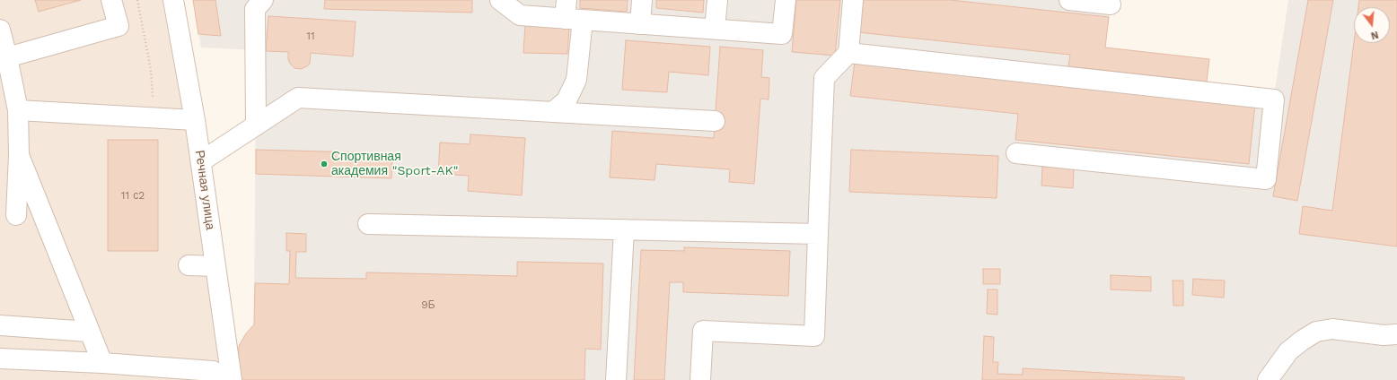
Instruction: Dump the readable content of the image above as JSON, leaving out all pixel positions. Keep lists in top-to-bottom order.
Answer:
{
  "streets": {
    "street": ["Речная улица"]
  },
  "places": ["Спортивная академия \"Sport-AK\""],
  "house_numbers": ["11", "11 с2", "9Б"],
  "north": "bottom"
}
